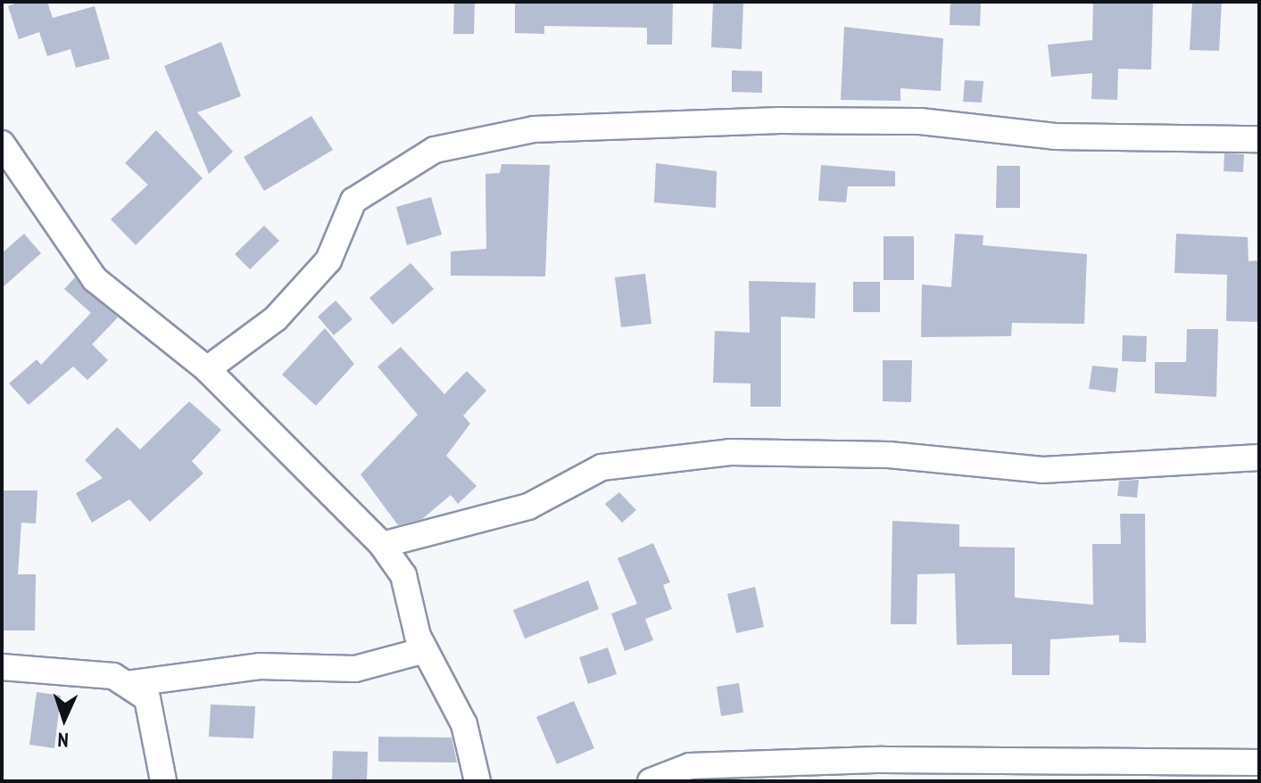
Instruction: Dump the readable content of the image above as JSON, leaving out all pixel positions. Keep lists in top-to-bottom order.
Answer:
{
  "north": "bottom"
}
